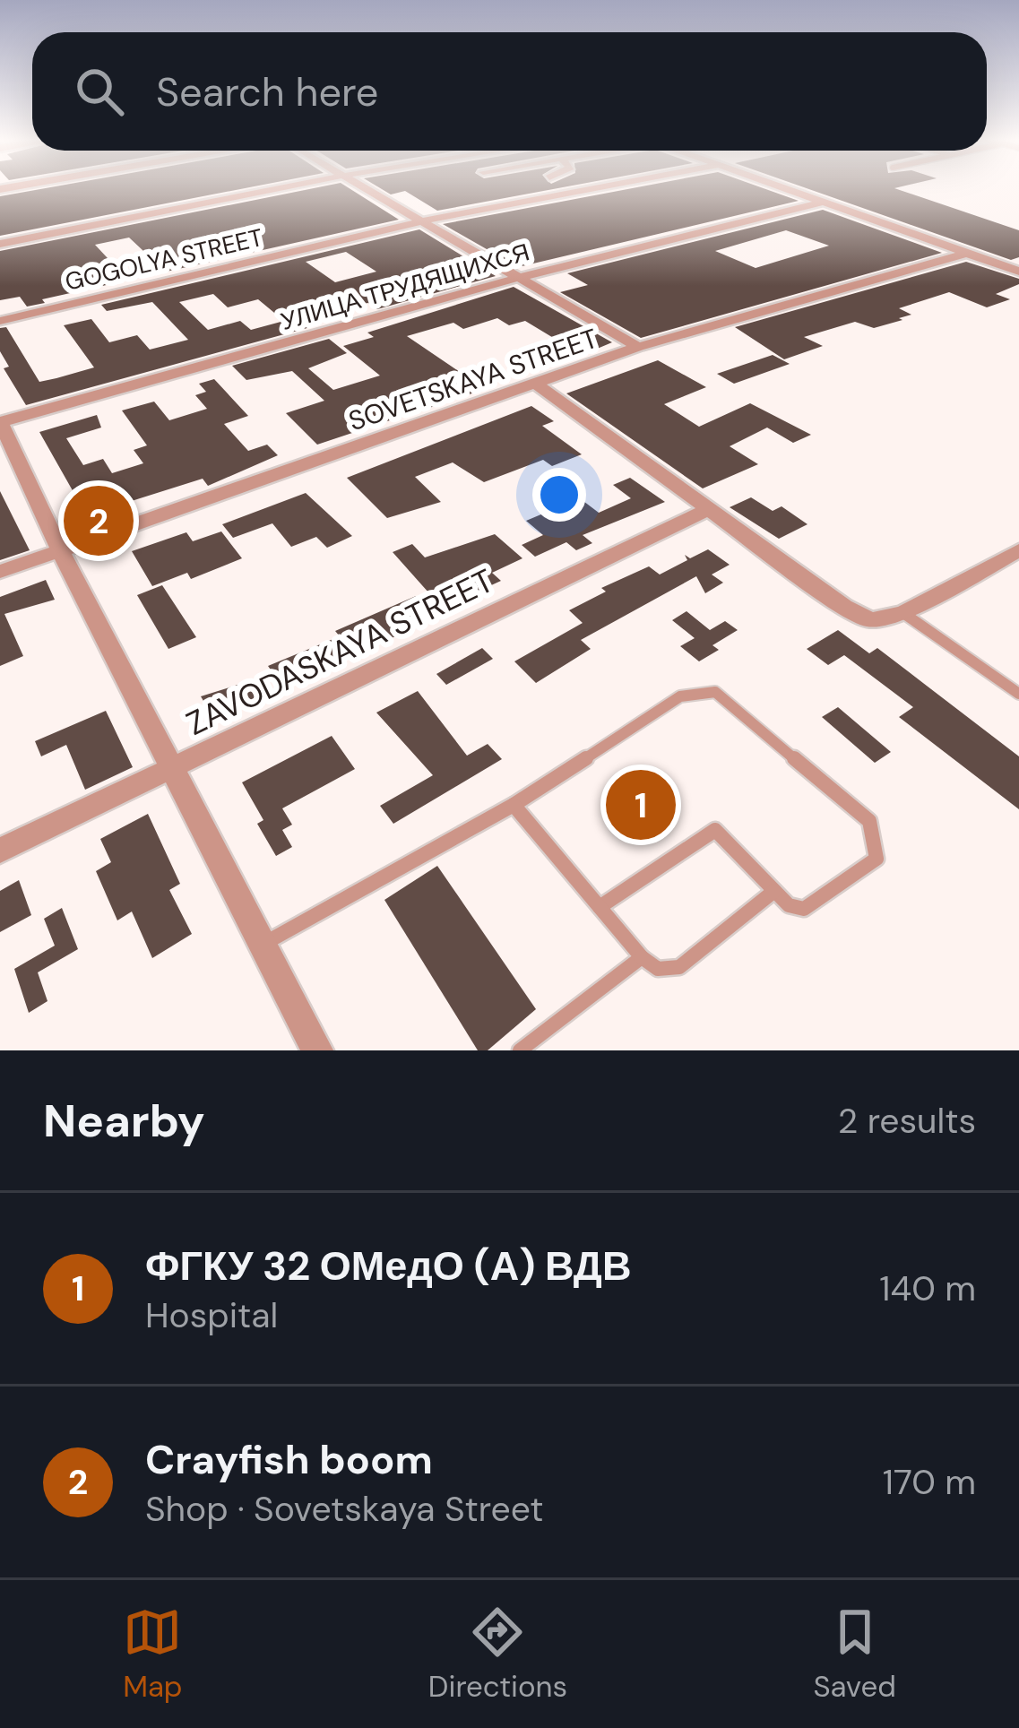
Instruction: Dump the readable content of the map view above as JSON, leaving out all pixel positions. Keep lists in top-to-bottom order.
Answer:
{
  "streets": {
    "street": [
      "GOGOLYA STREET",
      "УЛИЦА ТРУДЯЩИХСЯ",
      "SOVETSKAYA STREET",
      "ZAVODASKAYA STREET"
    ]
  },
  "page": {
    "search": "Search here",
    "pins": ["2", "1"],
    "heading": ["Nearby", "2 results"],
    "list": [
      {
        "mark": "1",
        "name": "ФГКУ 32 ОМедО (А) ВДВ",
        "note": "Hospital",
        "value": "140 m"
      },
      {
        "mark": "2",
        "name": "Crayfish boom",
        "note": "Shop · Sovetskaya Street",
        "value": "170 m"
      }
    ],
    "nav": ["Map", "Directions", "Saved"]
  }
}
